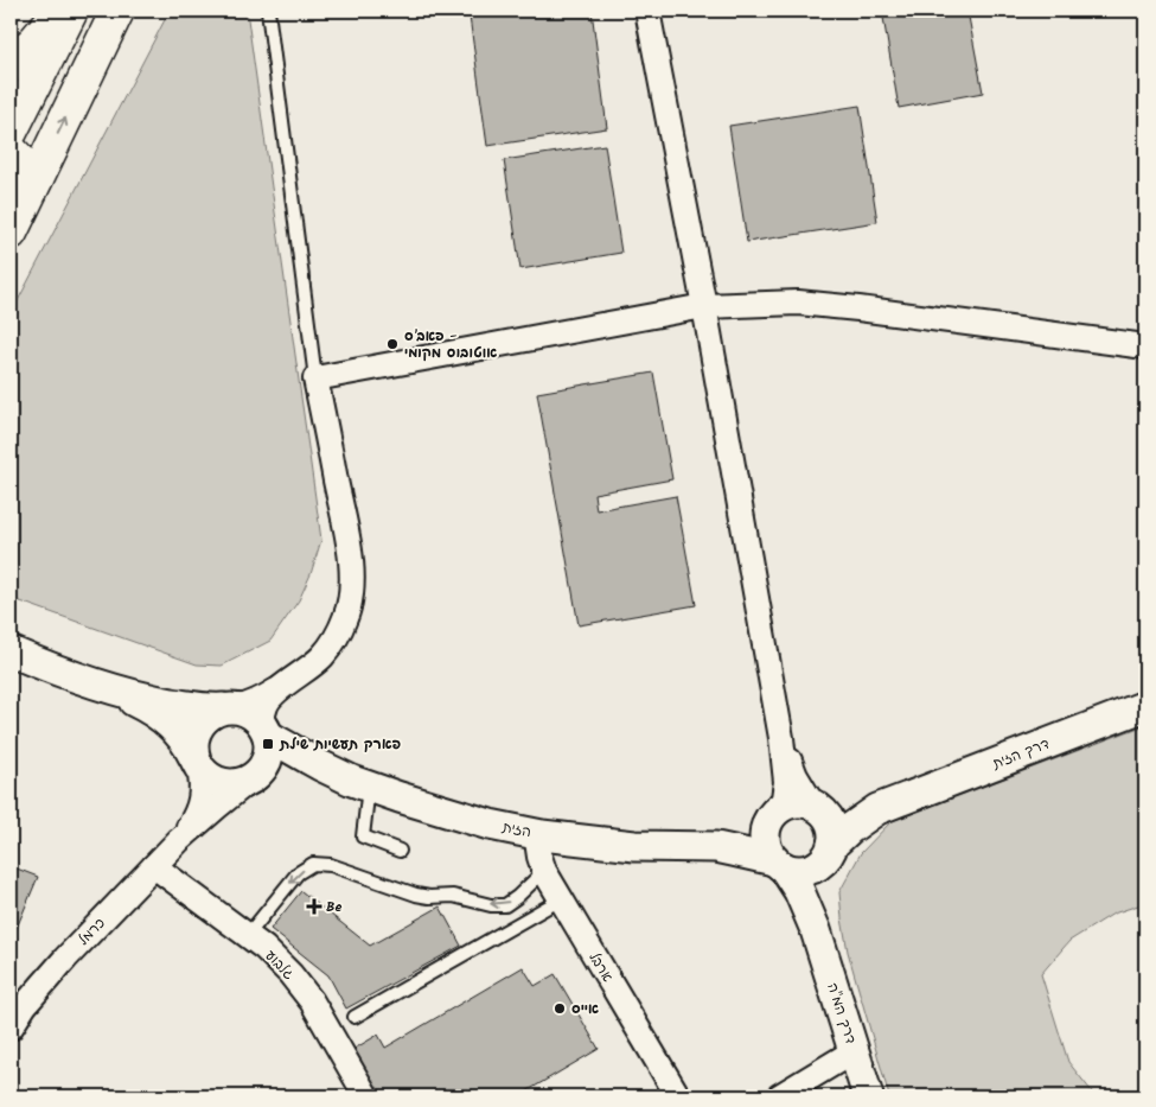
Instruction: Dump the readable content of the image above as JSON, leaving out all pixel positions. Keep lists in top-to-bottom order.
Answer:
{
  "streets": {
    "street": [
      "דרך הזית",
      "הזית",
      "כרמל",
      "גלבוע",
      "ארבל",
      "דרך המ\"ה"
    ]
  },
  "crossings": [
    ["דרך הזית", "הזית"],
    ["דרך הזית", "דרך המ\"ה"],
    ["הזית", "כרמל"],
    ["הזית", "ארבל"],
    ["הזית", "דרך המ\"ה"],
    ["כרמל", "גלבוע"]
  ],
  "places": {
    "other": ["פאב'ס - אוטובוס מקומי", "אייס"],
    "transit": ["פארק תעשיות שילת"],
    "health": ["Be"]
  }
}
